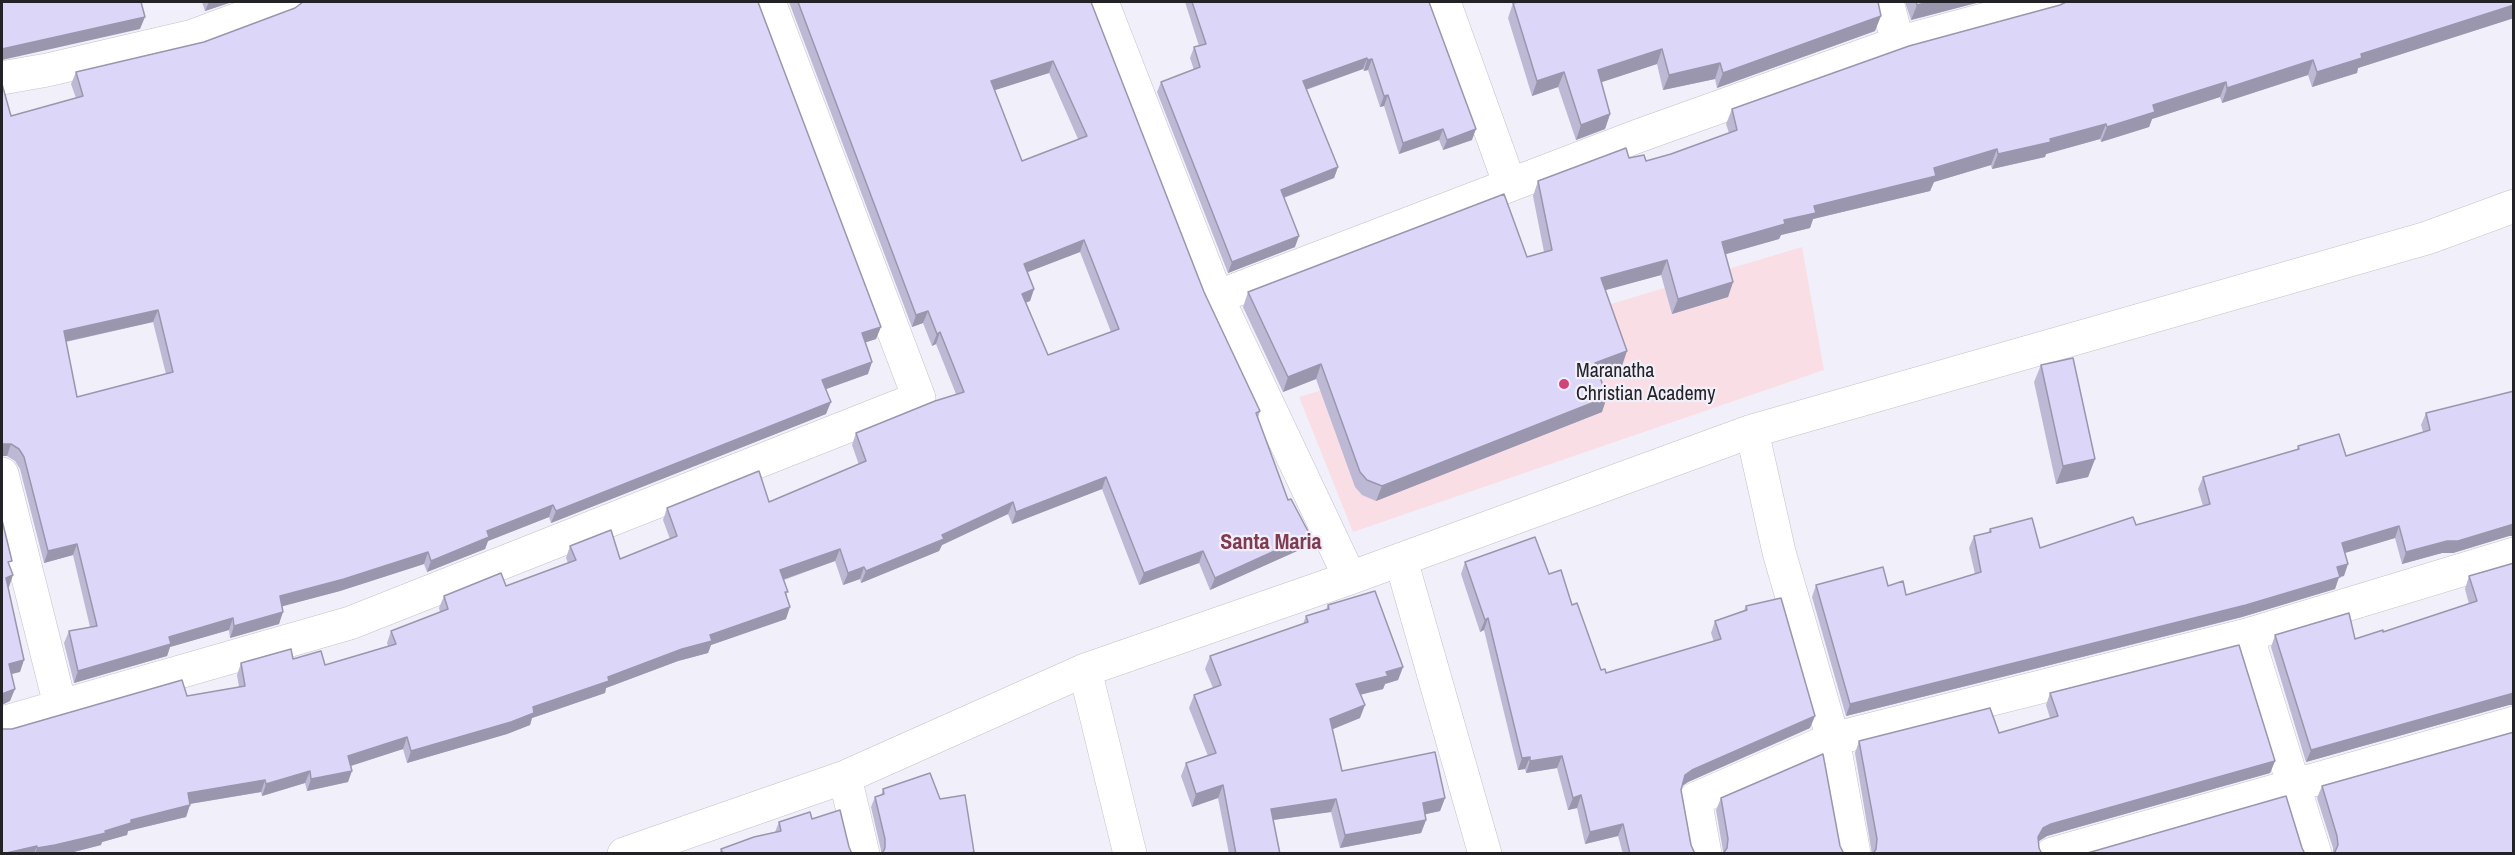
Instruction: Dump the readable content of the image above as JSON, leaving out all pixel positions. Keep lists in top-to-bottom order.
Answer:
{
  "districts": ["Santa Maria"],
  "places": ["Maranatha Christian Academy"]
}
